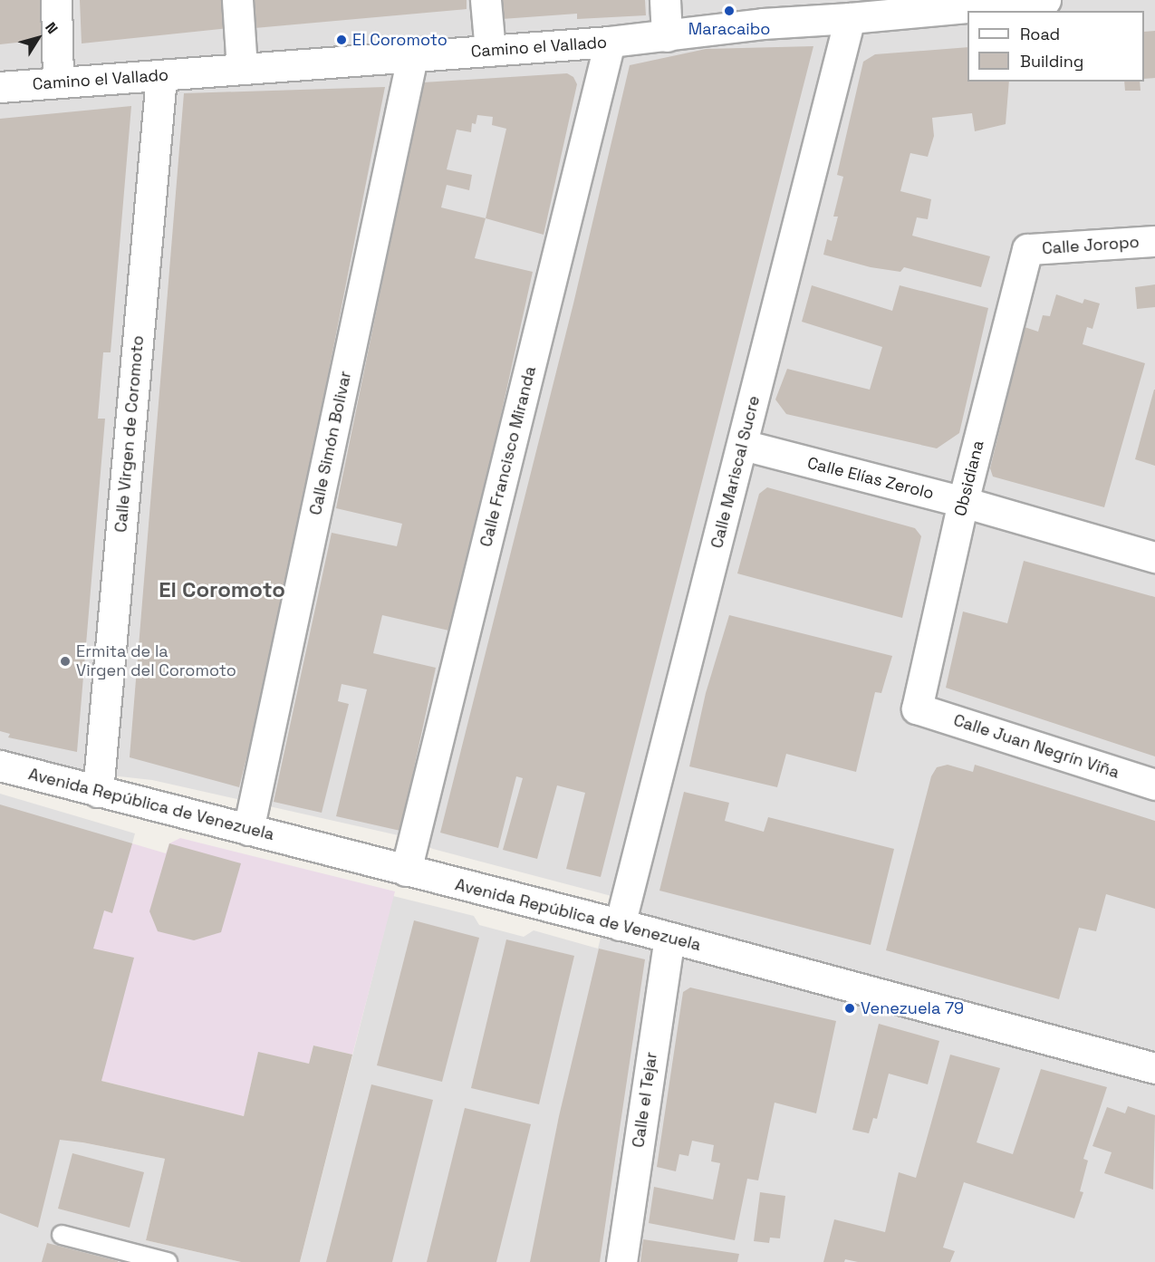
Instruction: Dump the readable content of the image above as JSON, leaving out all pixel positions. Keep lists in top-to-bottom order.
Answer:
{
  "streets": {
    "street": [
      "Camino el Vallado",
      "Calle Joropo",
      "Calle Virgen de Coromoto",
      "Calle Simón Bolivar",
      "Calle Francisco Miranda",
      "Calle Mariscal Sucre",
      "Calle Elías Zerolo",
      "Obsidiana",
      "Calle Juan Negrín Viña",
      "Avenida República de Venezuela",
      "Calle el Tejar"
    ]
  },
  "crossings": [
    ["Camino el Vallado", "Calle Virgen de Coromoto"],
    ["Camino el Vallado", "Calle Simón Bolivar"],
    ["Camino el Vallado", "Calle Francisco Miranda"],
    ["Camino el Vallado", "Calle Mariscal Sucre"],
    ["Calle Joropo", "Obsidiana"],
    ["Calle Virgen de Coromoto", "Avenida República de Venezuela"],
    ["Calle Simón Bolivar", "Avenida República de Venezuela"],
    ["Calle Francisco Miranda", "Avenida República de Venezuela"],
    ["Calle Mariscal Sucre", "Calle Elías Zerolo"],
    ["Calle Mariscal Sucre", "Avenida República de Venezuela"],
    ["Calle Elías Zerolo", "Obsidiana"],
    ["Obsidiana", "Calle Juan Negrín Viña"],
    ["Avenida República de Venezuela", "Calle el Tejar"]
  ],
  "districts": ["El Coromoto"],
  "places": [
    "Maracaibo",
    "El Coromoto",
    "Ermita de la Virgen del Coromoto",
    "Venezuela 79"
  ],
  "legend": ["Road", "Building"],
  "north": "top right"
}
